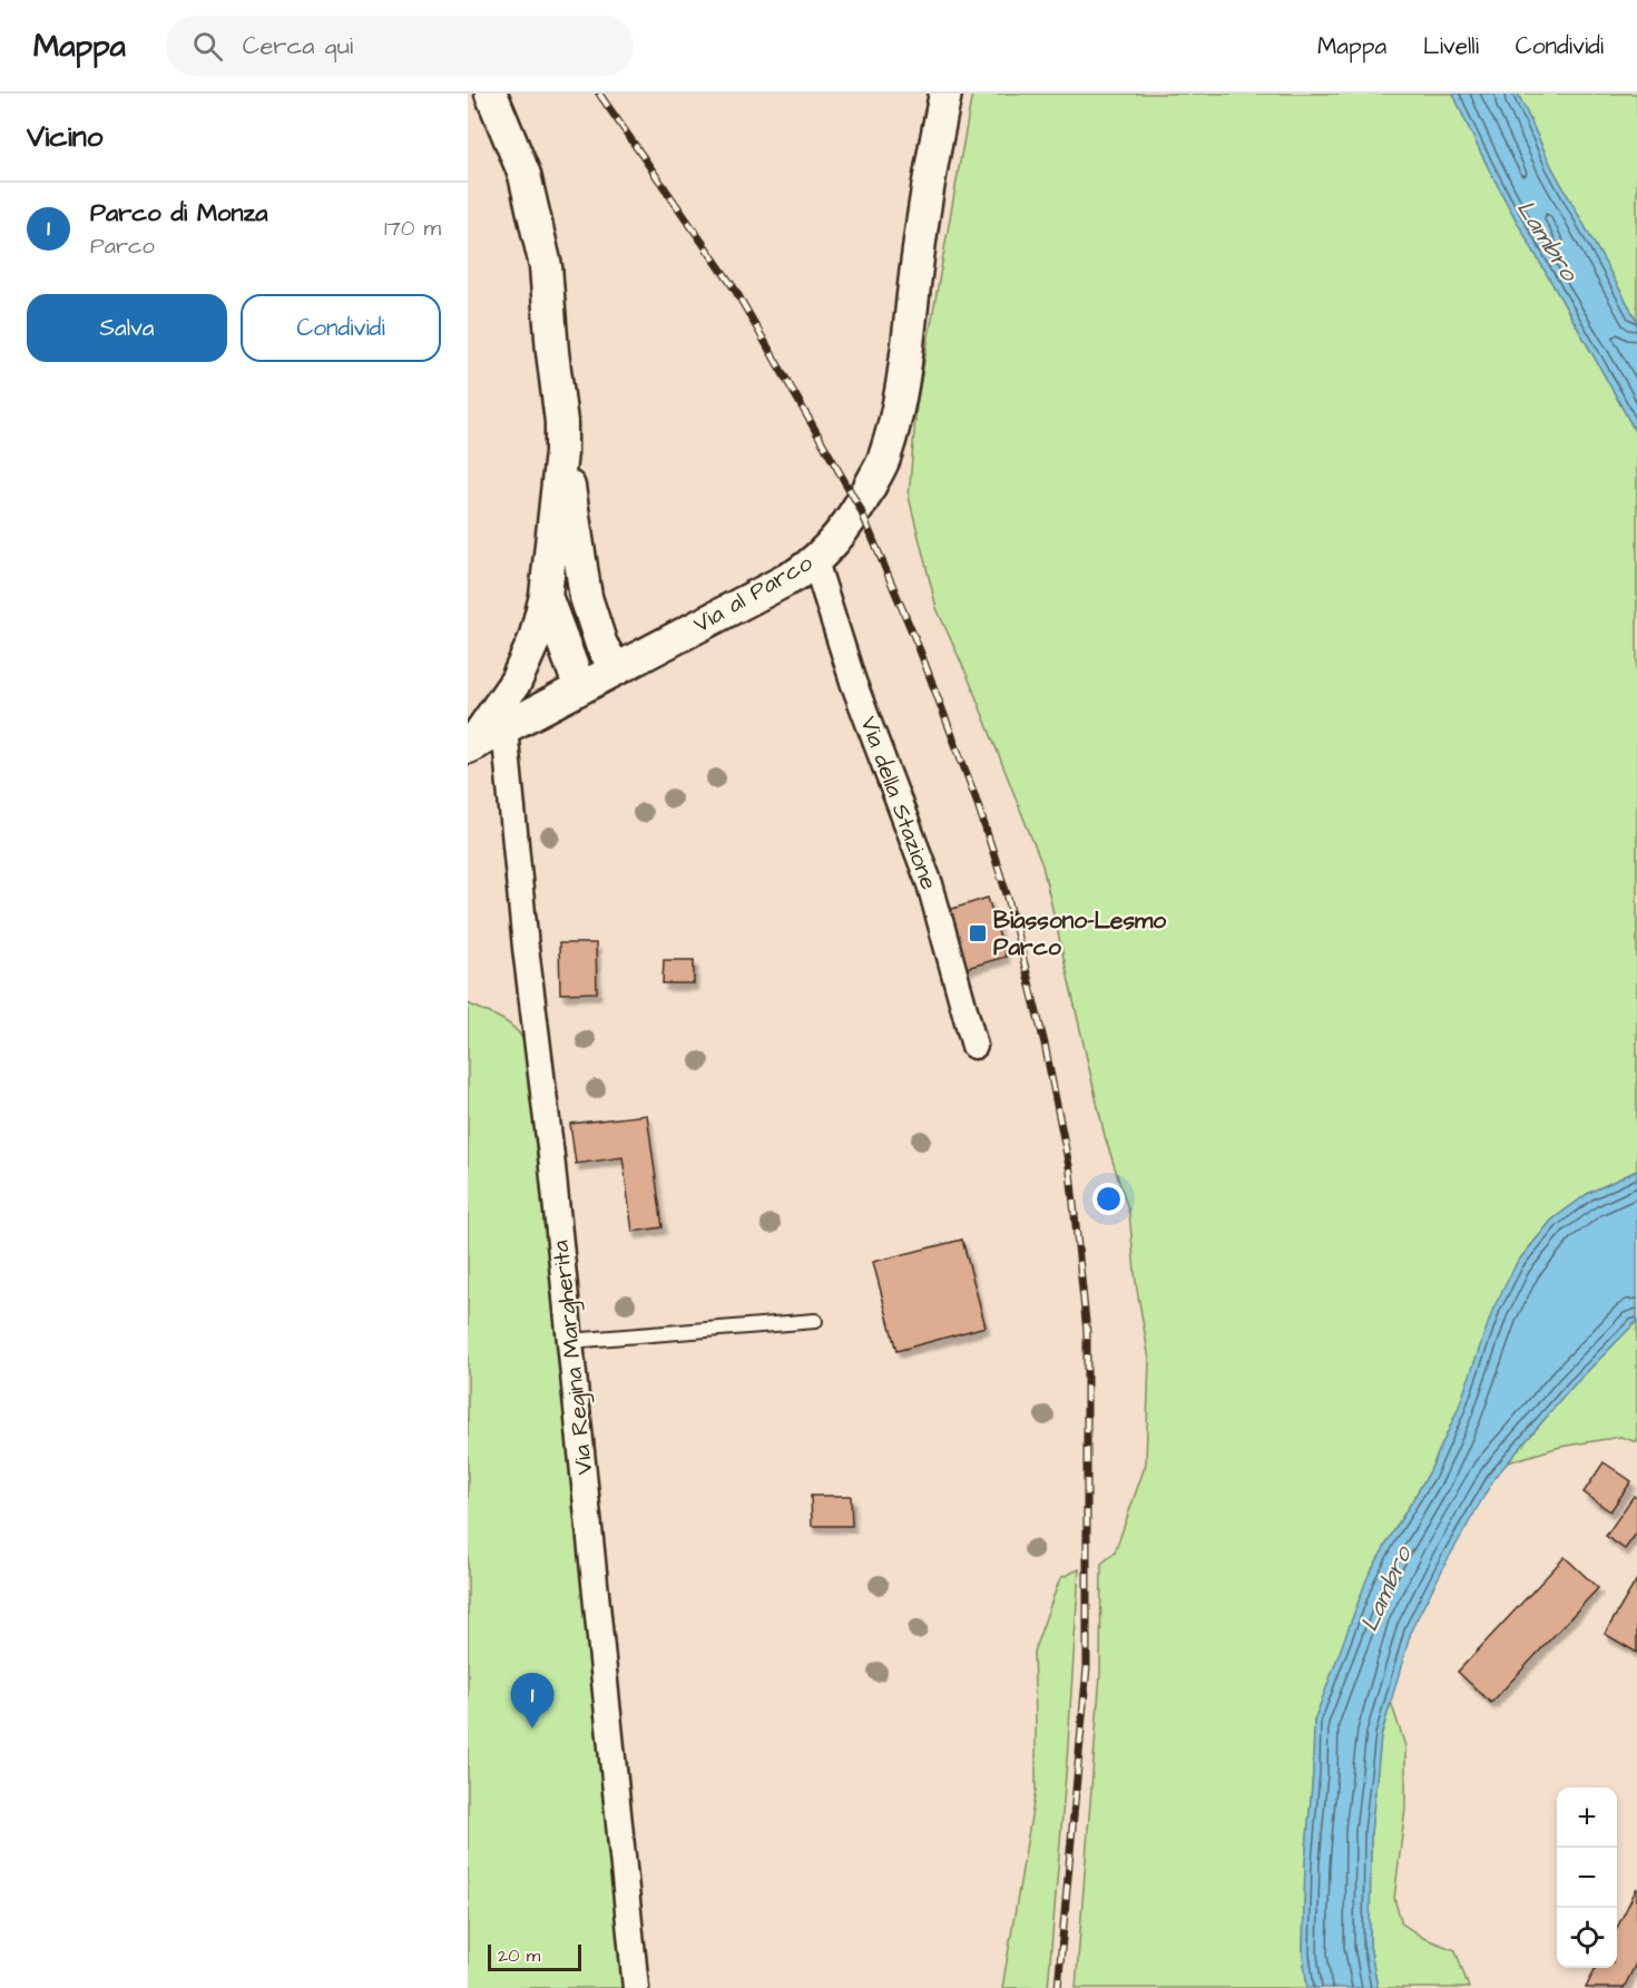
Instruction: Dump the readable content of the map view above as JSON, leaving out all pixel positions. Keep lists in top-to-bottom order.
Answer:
{
  "streets": {
    "street": ["Via al Parco", "Via della Stazione", "Via Regina Margherita"]
  },
  "crossings": [
    ["Via al Parco", "Via della Stazione"],
    ["Via al Parco", "Via Regina Margherita"]
  ],
  "water": ["Lambro"],
  "places": {
    "transit": ["Biassono-Lesmo Parco"]
  },
  "scale_bar": "20 m",
  "page": {
    "header": "Mappa",
    "search": "Cerca qui",
    "nav": ["Mappa", "Livelli", "Condividi"],
    "heading": "Vicino",
    "list": [
      {
        "mark": "1",
        "name": "Parco di Monza",
        "note": "Parco",
        "value": "170 m"
      }
    ],
    "buttons": ["Salva", "Condividi"],
    "pins": "1",
    "map_buttons": ["+", "−"],
    "scale": "20 m"
  }
}
